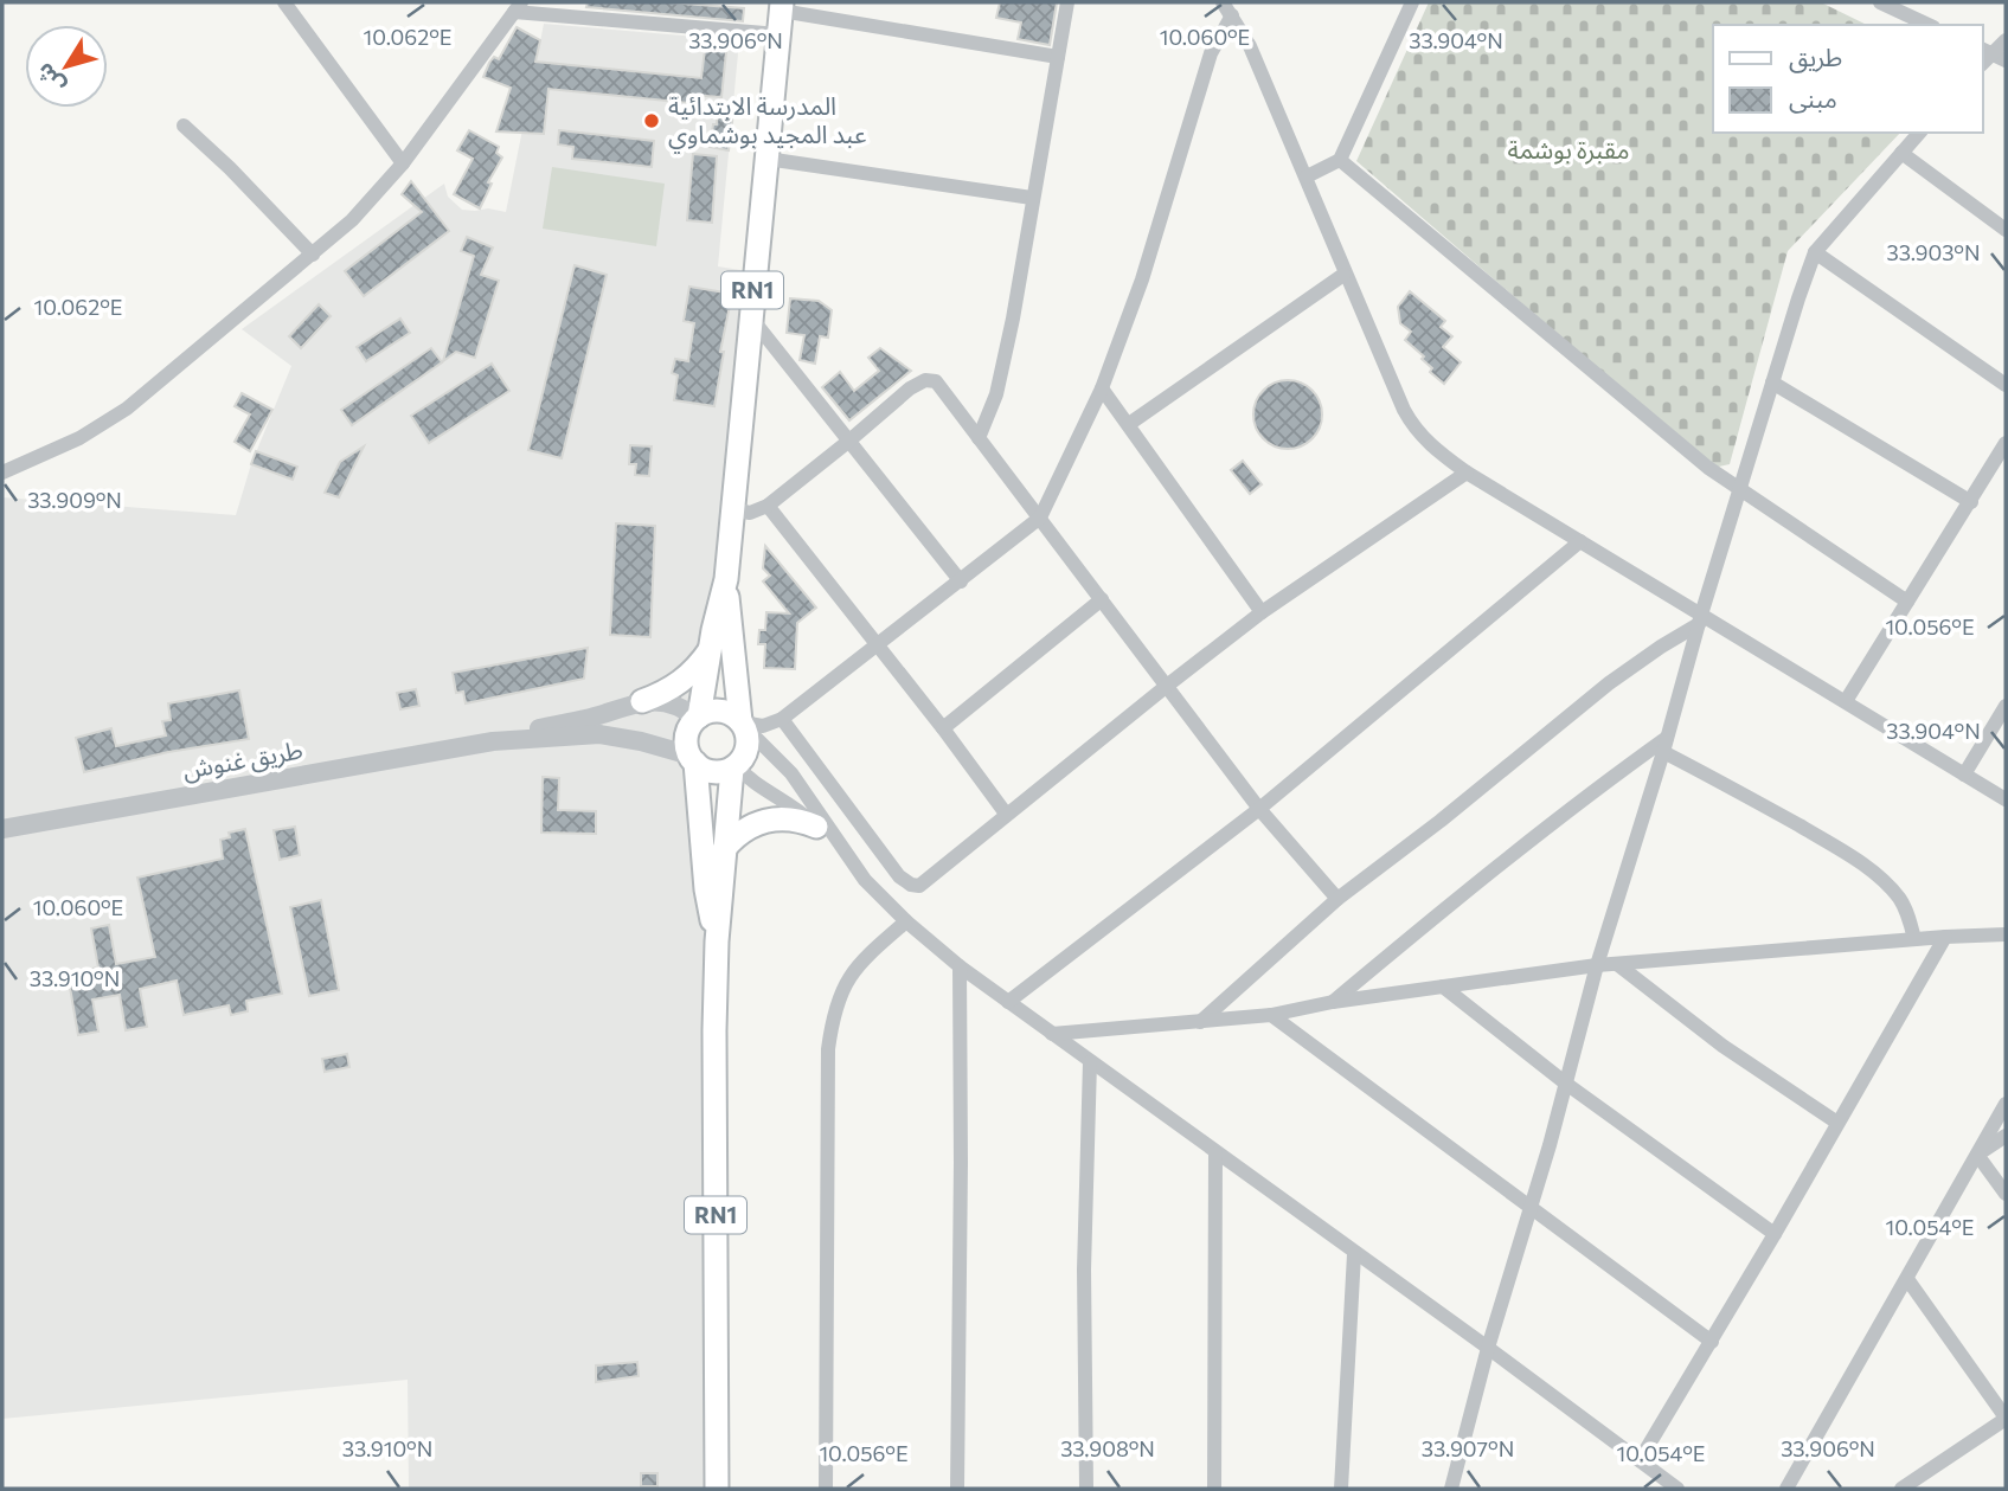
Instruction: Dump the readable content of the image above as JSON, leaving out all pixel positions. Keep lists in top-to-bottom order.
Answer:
{
  "streets": {
    "main road": ["RN1"],
    "street": ["طريق غنوش"]
  },
  "parks": ["مقبرة بوشمة"],
  "places": ["المدرسة الابتدائية عبد المجيد بوشماوي"],
  "legend": ["طريق", "مبنى"],
  "north": "bottom left",
  "coordinates": [
    "10.062°E",
    "10.060°E",
    "33.906°N",
    "33.904°N",
    "33.903°N",
    "33.909°N",
    "10.056°E",
    "33.910°N",
    "10.054°E",
    "33.908°N",
    "33.907°N"
  ]
}
